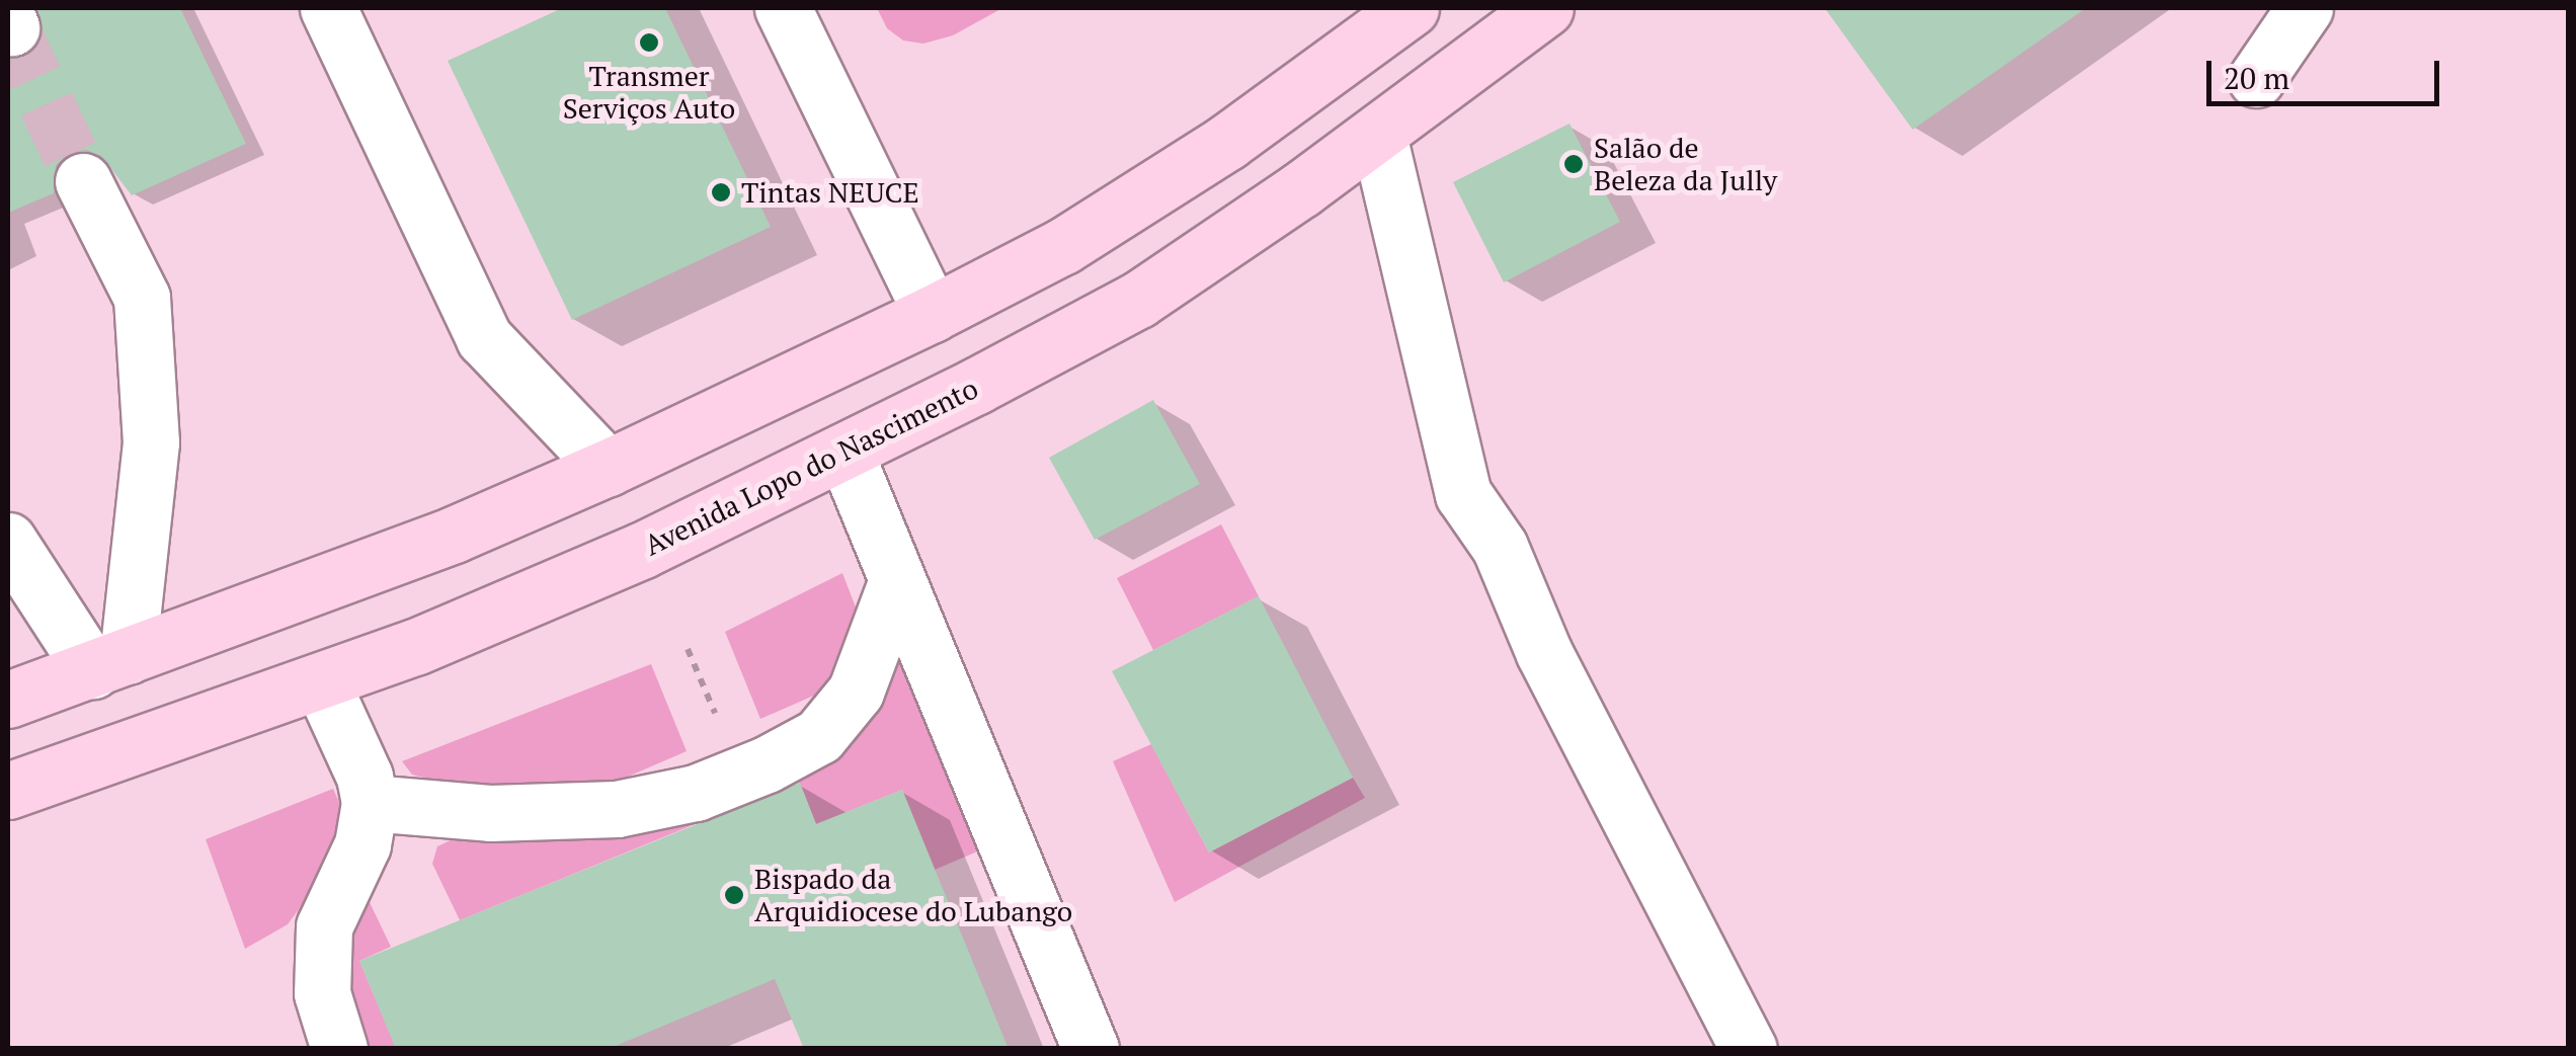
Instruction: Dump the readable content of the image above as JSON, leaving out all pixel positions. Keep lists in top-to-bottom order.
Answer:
{
  "streets": {
    "main road": ["Avenida Lopo do Nascimento"]
  },
  "places": [
    "Transmer Serviços Auto",
    "Salão de Beleza da Jully",
    "Tintas NEUCE",
    "Bispado da Arquidiocese do Lubango"
  ],
  "scale_bar": "20 m"
}
